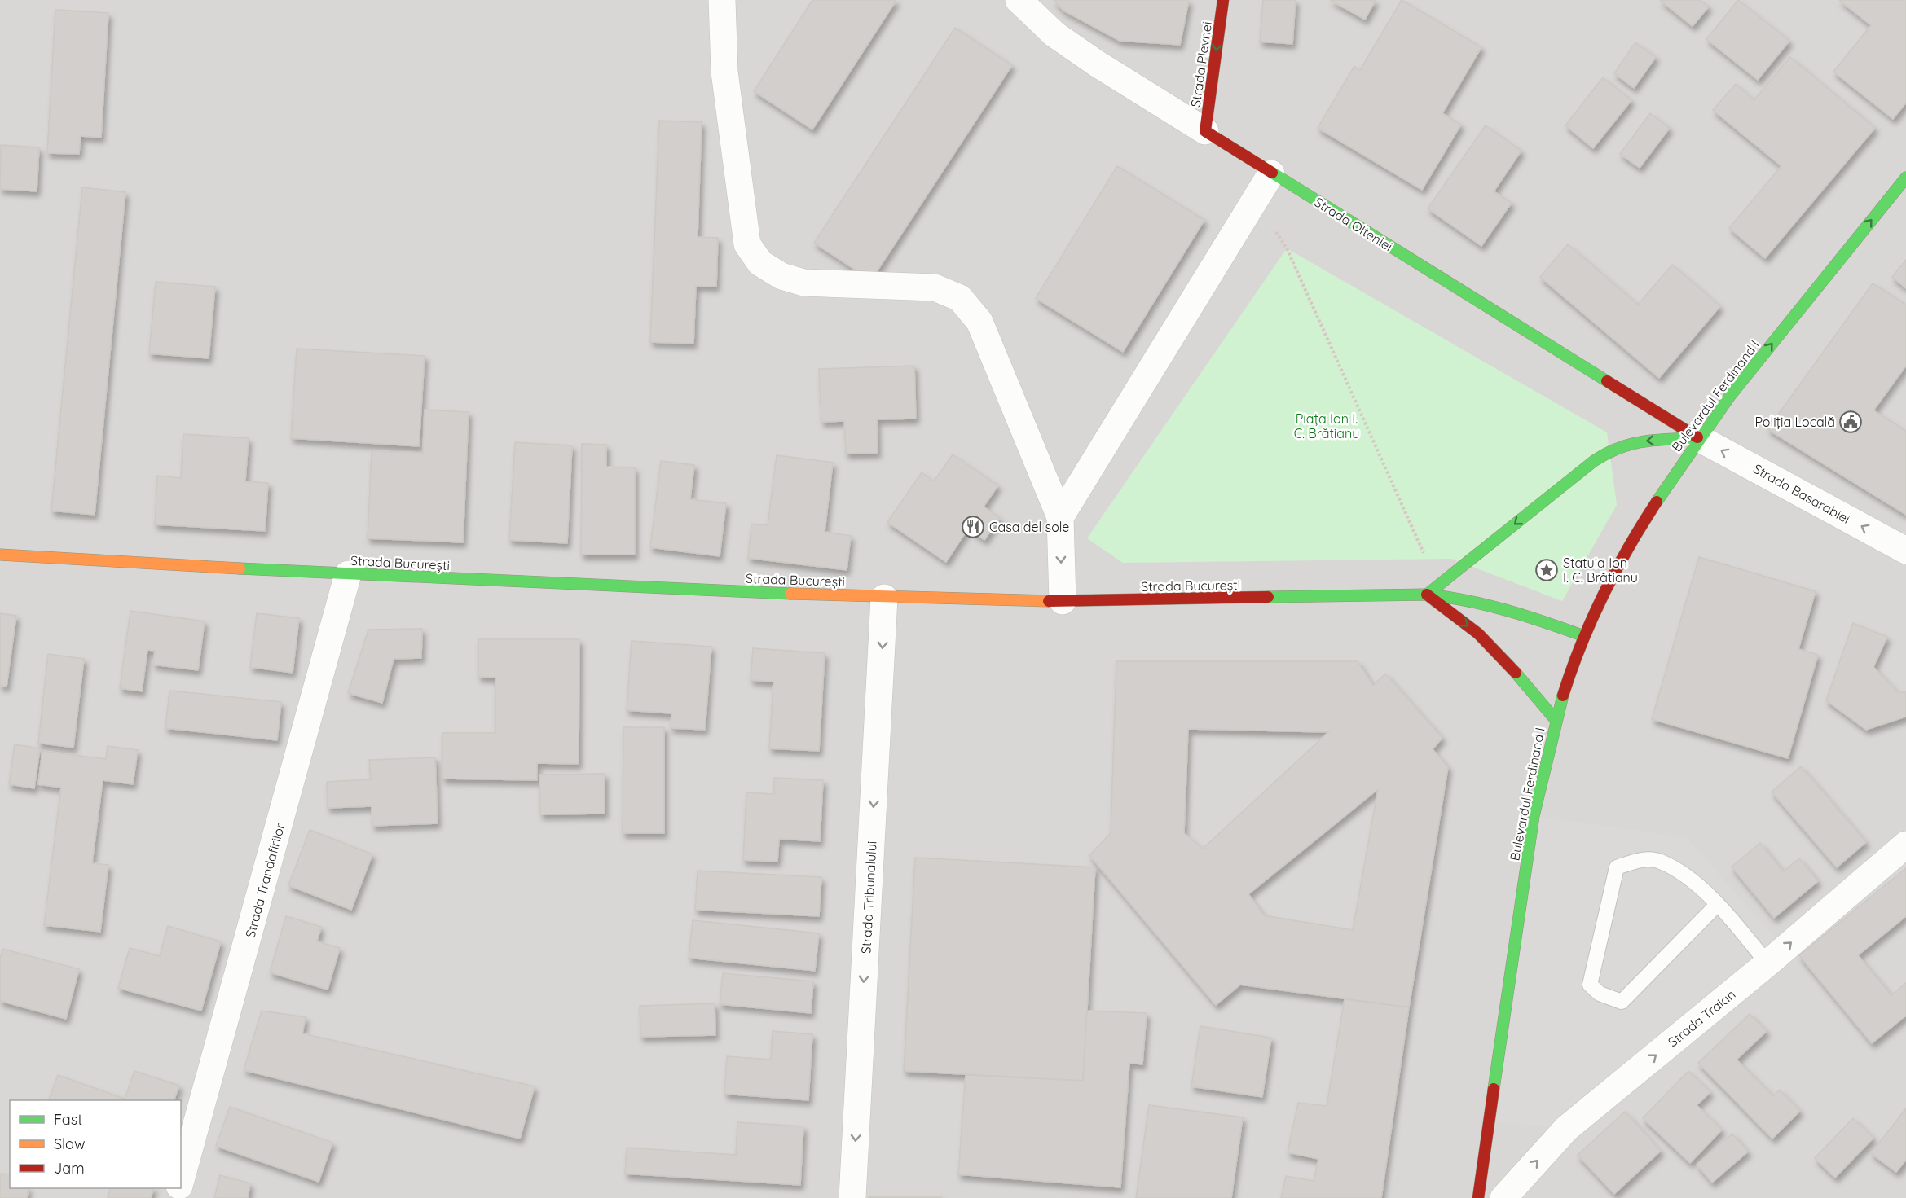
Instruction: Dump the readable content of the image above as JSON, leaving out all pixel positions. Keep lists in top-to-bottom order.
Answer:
{
  "streets": {
    "main road": [
      "Strada Plevnei",
      "Strada Olteniei",
      "Bulevardul Ferdinand I",
      "Strada București"
    ],
    "street": [
      "Strada Basarabiei",
      "Strada Trandafirilor",
      "Strada Tribunalului",
      "Strada Traian"
    ]
  },
  "crossings": [
    ["Strada Plevnei", "Strada Olteniei"],
    ["Strada Olteniei", "Bulevardul Ferdinand I"],
    ["Strada Olteniei", "Strada Basarabiei"],
    ["Bulevardul Ferdinand I", "Strada Basarabiei"],
    ["Bulevardul Ferdinand I", "Strada București"],
    ["Strada București", "Strada Trandafirilor"],
    ["Strada București", "Strada Tribunalului"]
  ],
  "one_way": [
    "Strada Plevnei",
    "Strada Basarabiei",
    "Strada Tribunalului",
    "Strada Traian"
  ],
  "parks": ["Piața Ion I. C. Brătianu"],
  "places": {
    "public building": ["Poliția Locală"],
    "restaurant": ["Casa del sole"],
    "place": ["Statuia Ion I. C. Brătianu"]
  },
  "legend": ["Fast", "Slow", "Jam"]
}
